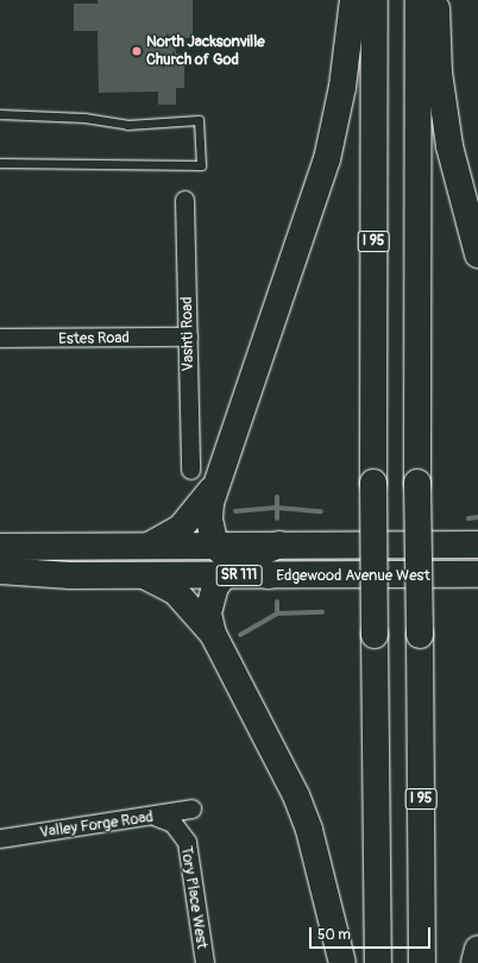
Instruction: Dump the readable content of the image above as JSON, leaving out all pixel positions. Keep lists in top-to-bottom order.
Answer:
{
  "streets": {
    "main road": ["I 95", "SR 111", "Edgewood Avenue West"],
    "street": [
      "Vashti Road",
      "Estes Road",
      "Valley Forge Road",
      "Tory Place West"
    ]
  },
  "crossings": [
    ["Vashti Road", "Estes Road"],
    ["SR 111", "Edgewood Avenue West"],
    ["Valley Forge Road", "Tory Place West"]
  ],
  "places": ["North Jacksonville Church of God"],
  "scale_bar": "50 m"
}
